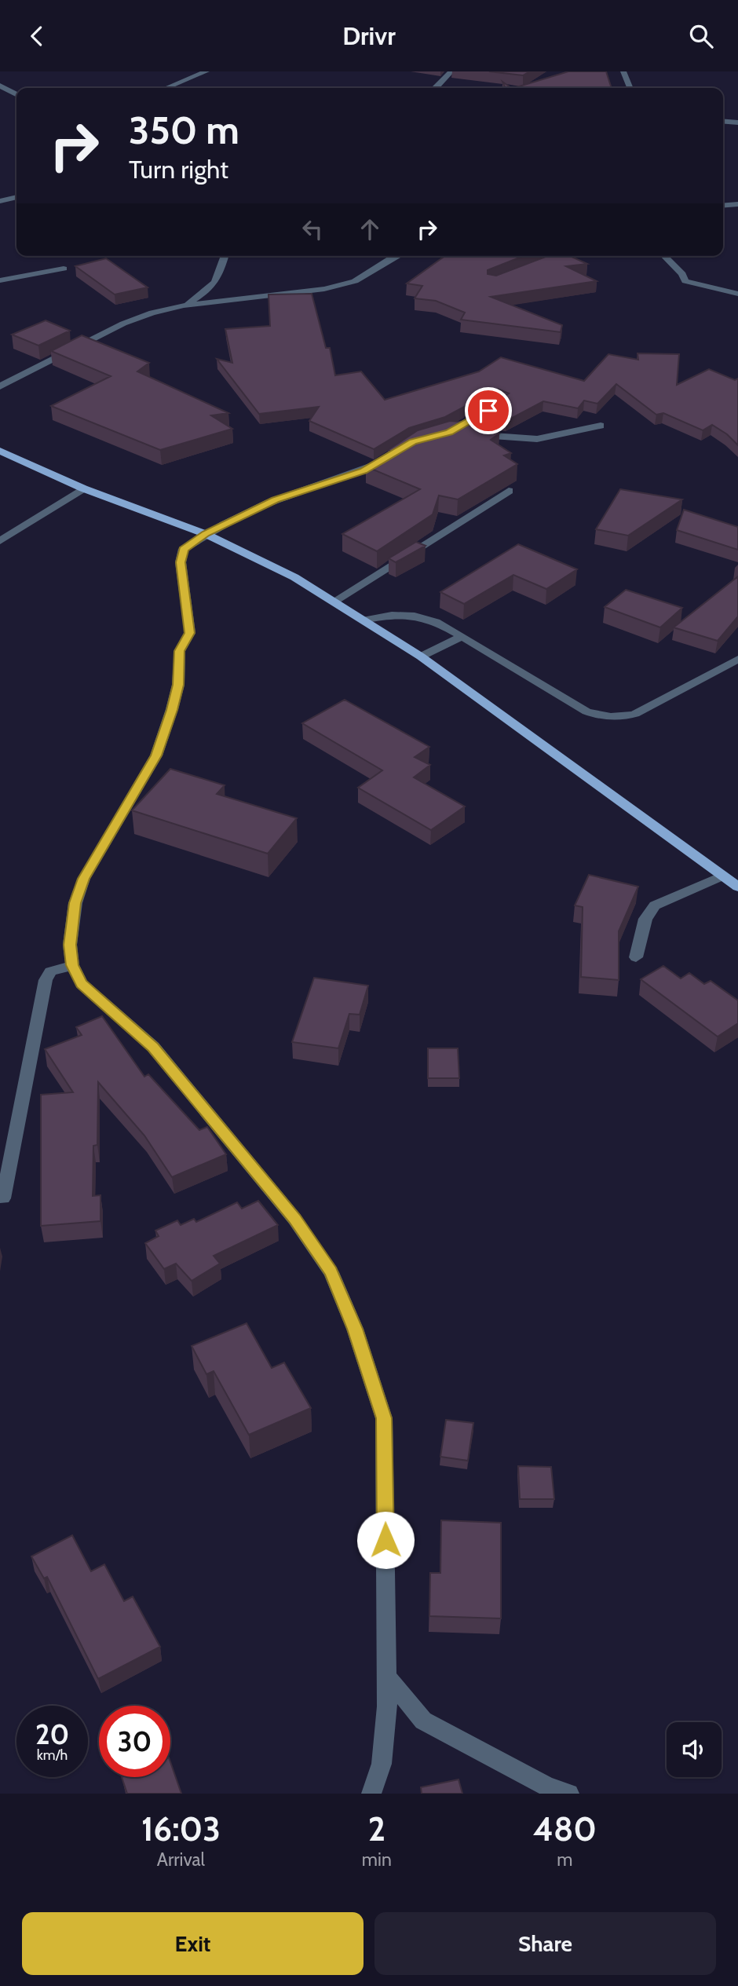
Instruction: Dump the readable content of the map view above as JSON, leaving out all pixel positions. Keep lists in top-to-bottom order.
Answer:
{
  "page": {
    "header": "Drivr",
    "turn": ["350 m", "Turn right"],
    "speed": "20 km/h",
    "limit": "30",
    "eta": [
      "16:03",
      "Arrival",
      "2",
      "min",
      "480",
      "m"
    ],
    "buttons": ["Exit", "Share"]
  }
}
